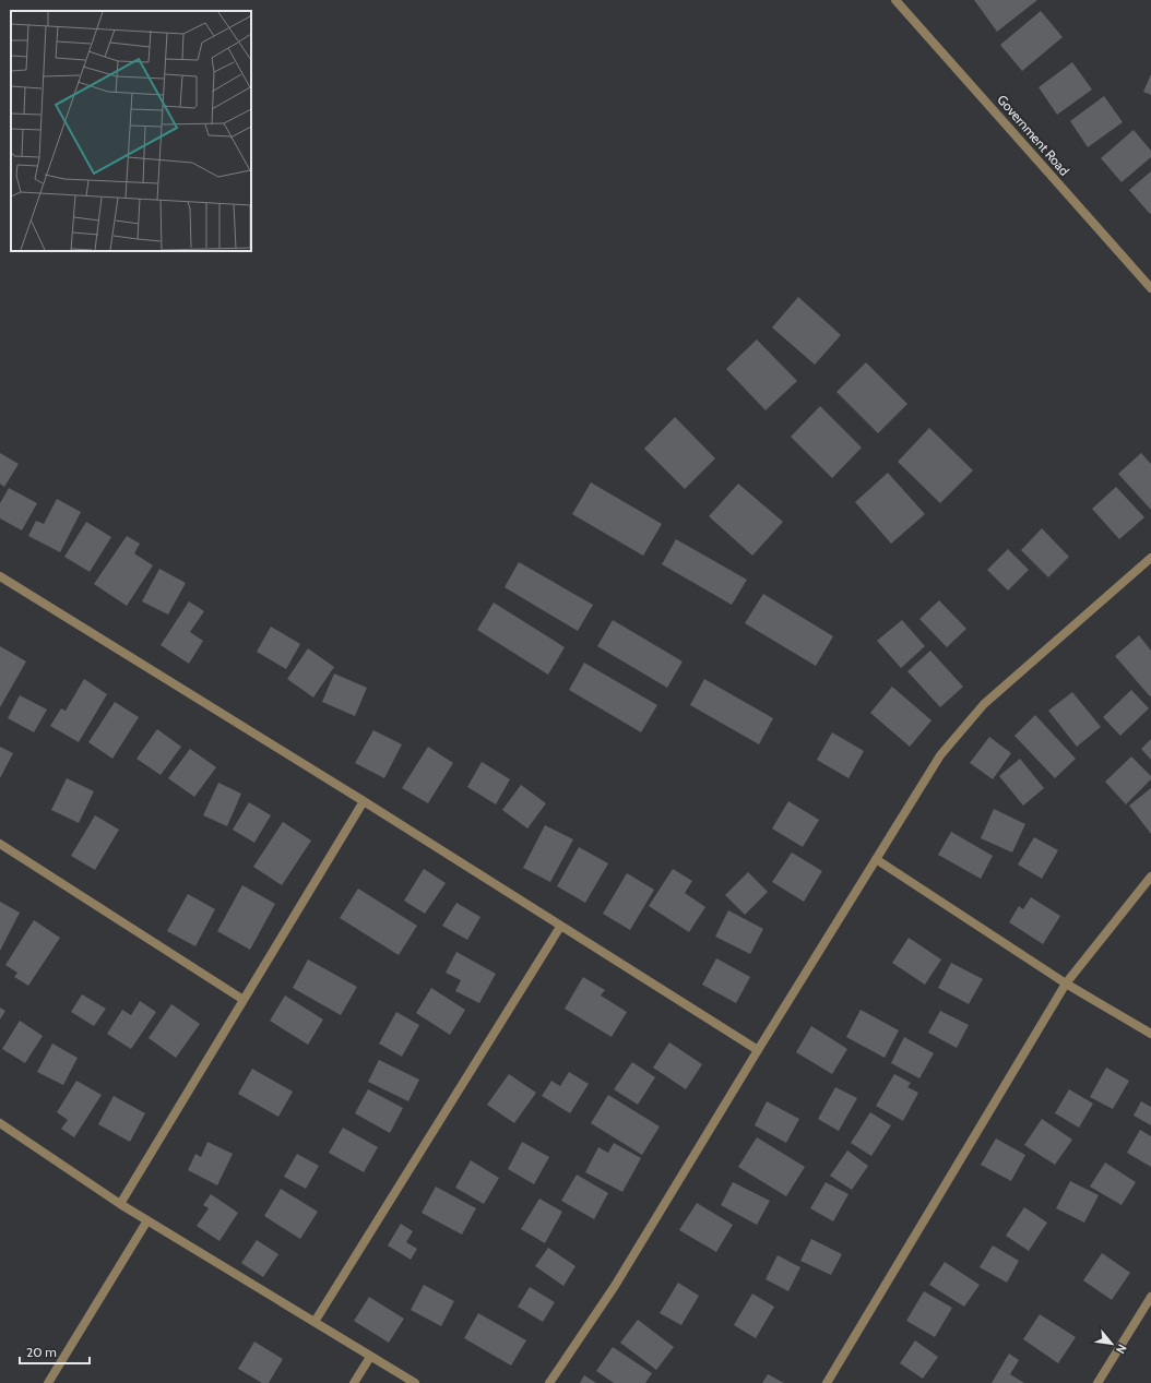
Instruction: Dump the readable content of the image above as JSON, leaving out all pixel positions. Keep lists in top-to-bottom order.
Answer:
{
  "streets": {
    "street": ["Government Road"]
  },
  "scale_bar": "20 m",
  "north": "bottom right"
}
